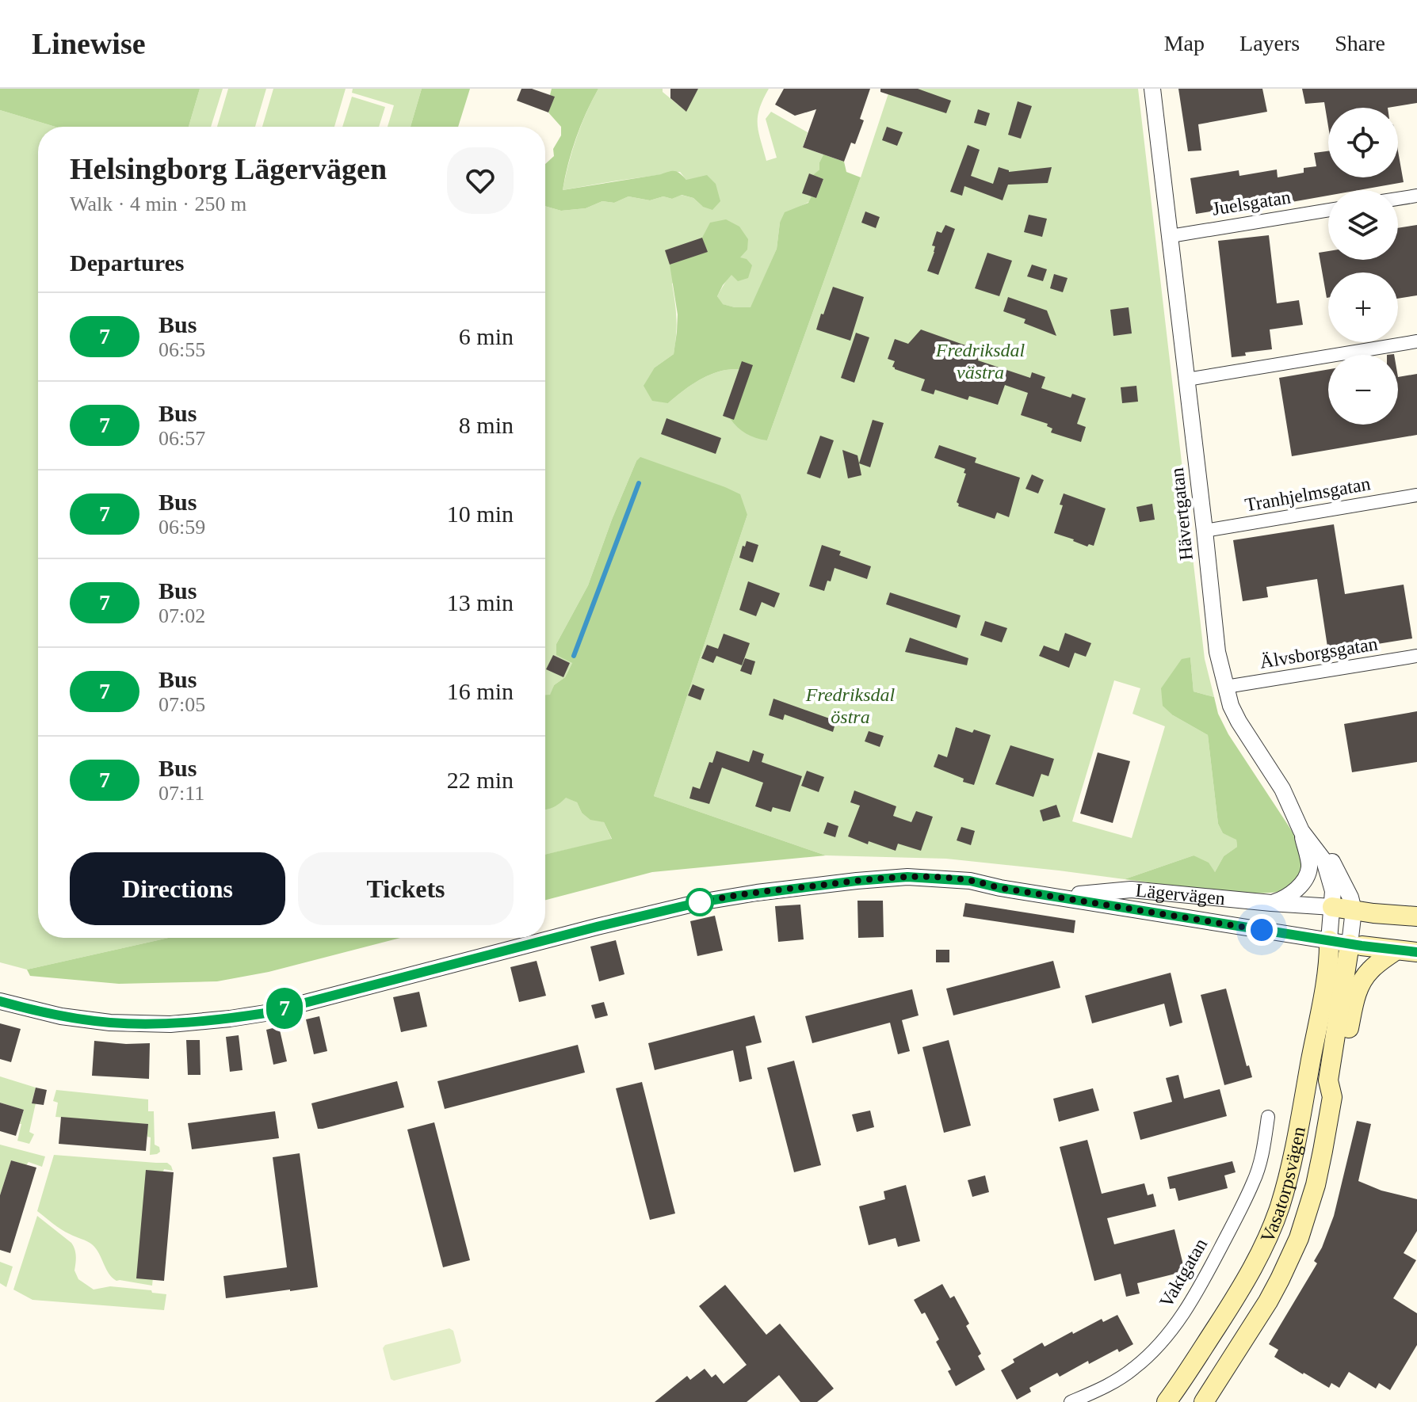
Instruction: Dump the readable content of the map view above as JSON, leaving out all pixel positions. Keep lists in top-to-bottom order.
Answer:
{
  "streets": {
    "main road": ["Lägervägen", "Vasatorpsvägen"],
    "street": [
      "Juelsgatan",
      "Tranhjelmsgatan",
      "Hävertgatan",
      "Älvsborgsgatan",
      "Vaktgatan"
    ]
  },
  "crossings": [
    ["Juelsgatan", "Hävertgatan"],
    ["Tranhjelmsgatan", "Hävertgatan"],
    ["Hävertgatan", "Älvsborgsgatan"],
    ["Hävertgatan", "Lägervägen"],
    ["Hävertgatan", "Vasatorpsvägen"],
    ["Lägervägen", "Vasatorpsvägen"]
  ],
  "parks": ["Fredriksdal västra", "Fredriksdal östra"],
  "lines": ["bus line 7"],
  "page": {
    "header": "Linewise",
    "nav": ["Map", "Layers", "Share"],
    "on_map": "7",
    "map_buttons": ["+", "−"],
    "heading": [
      ["Helsingborg Lägervägen", "Walk · 4 min · 250 m"],
      "Departures"
    ],
    "list": [
      {
        "mark": "7",
        "name": "Bus",
        "note": "06:55",
        "value": "6 min"
      },
      {
        "mark": "7",
        "name": "Bus",
        "note": "06:57",
        "value": "8 min"
      },
      {
        "mark": "7",
        "name": "Bus",
        "note": "06:59",
        "value": "10 min"
      },
      {
        "mark": "7",
        "name": "Bus",
        "note": "07:02",
        "value": "13 min"
      },
      {
        "mark": "7",
        "name": "Bus",
        "note": "07:05",
        "value": "16 min"
      },
      {
        "mark": "7",
        "name": "Bus",
        "note": "07:11",
        "value": "22 min"
      }
    ],
    "buttons": ["Directions", "Tickets"]
  }
}
